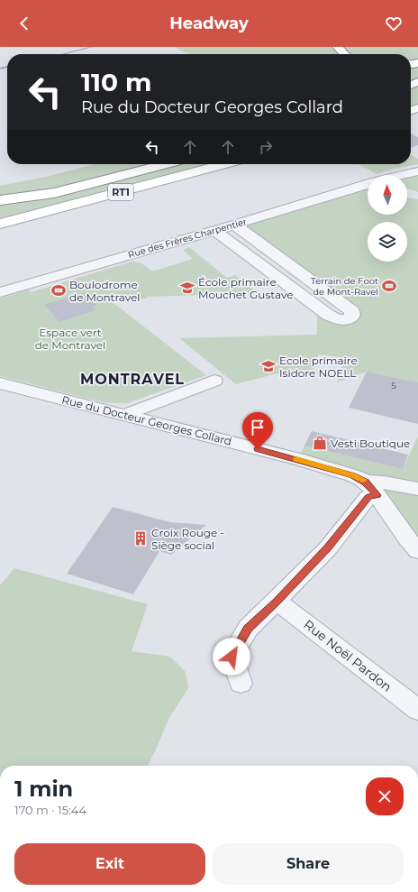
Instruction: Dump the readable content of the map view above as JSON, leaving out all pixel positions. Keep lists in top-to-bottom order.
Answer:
{
  "streets": {
    "main road": ["RT1"],
    "street": ["Rue des Frères Charpentier", "Rue du Docteur Georges Collard", "Rue Noël Pardon"]
  },
  "districts": ["MONTRAVEL"],
  "parks": ["Espace vert de Montravel"],
  "places": {
    "sports": ["Terrain de Foot de Mont-Ravel", "Boulodrome de Montravel"],
    "school or university": ["École primaire Mouchet Gustave", "Ecole primaire Isidore NOELL"],
    "shop": ["Vesti Boutique"],
    "building": ["Croix Rouge - Siège social"]
  },
  "house_numbers": ["5"],
  "north": "top",
  "page": {
    "header": "Headway",
    "turn": ["110 m", "Rue du Docteur Georges Collard"],
    "heading": ["1 min", "170 m · 15:44"],
    "buttons": ["Exit", "Share"]
  }
}
